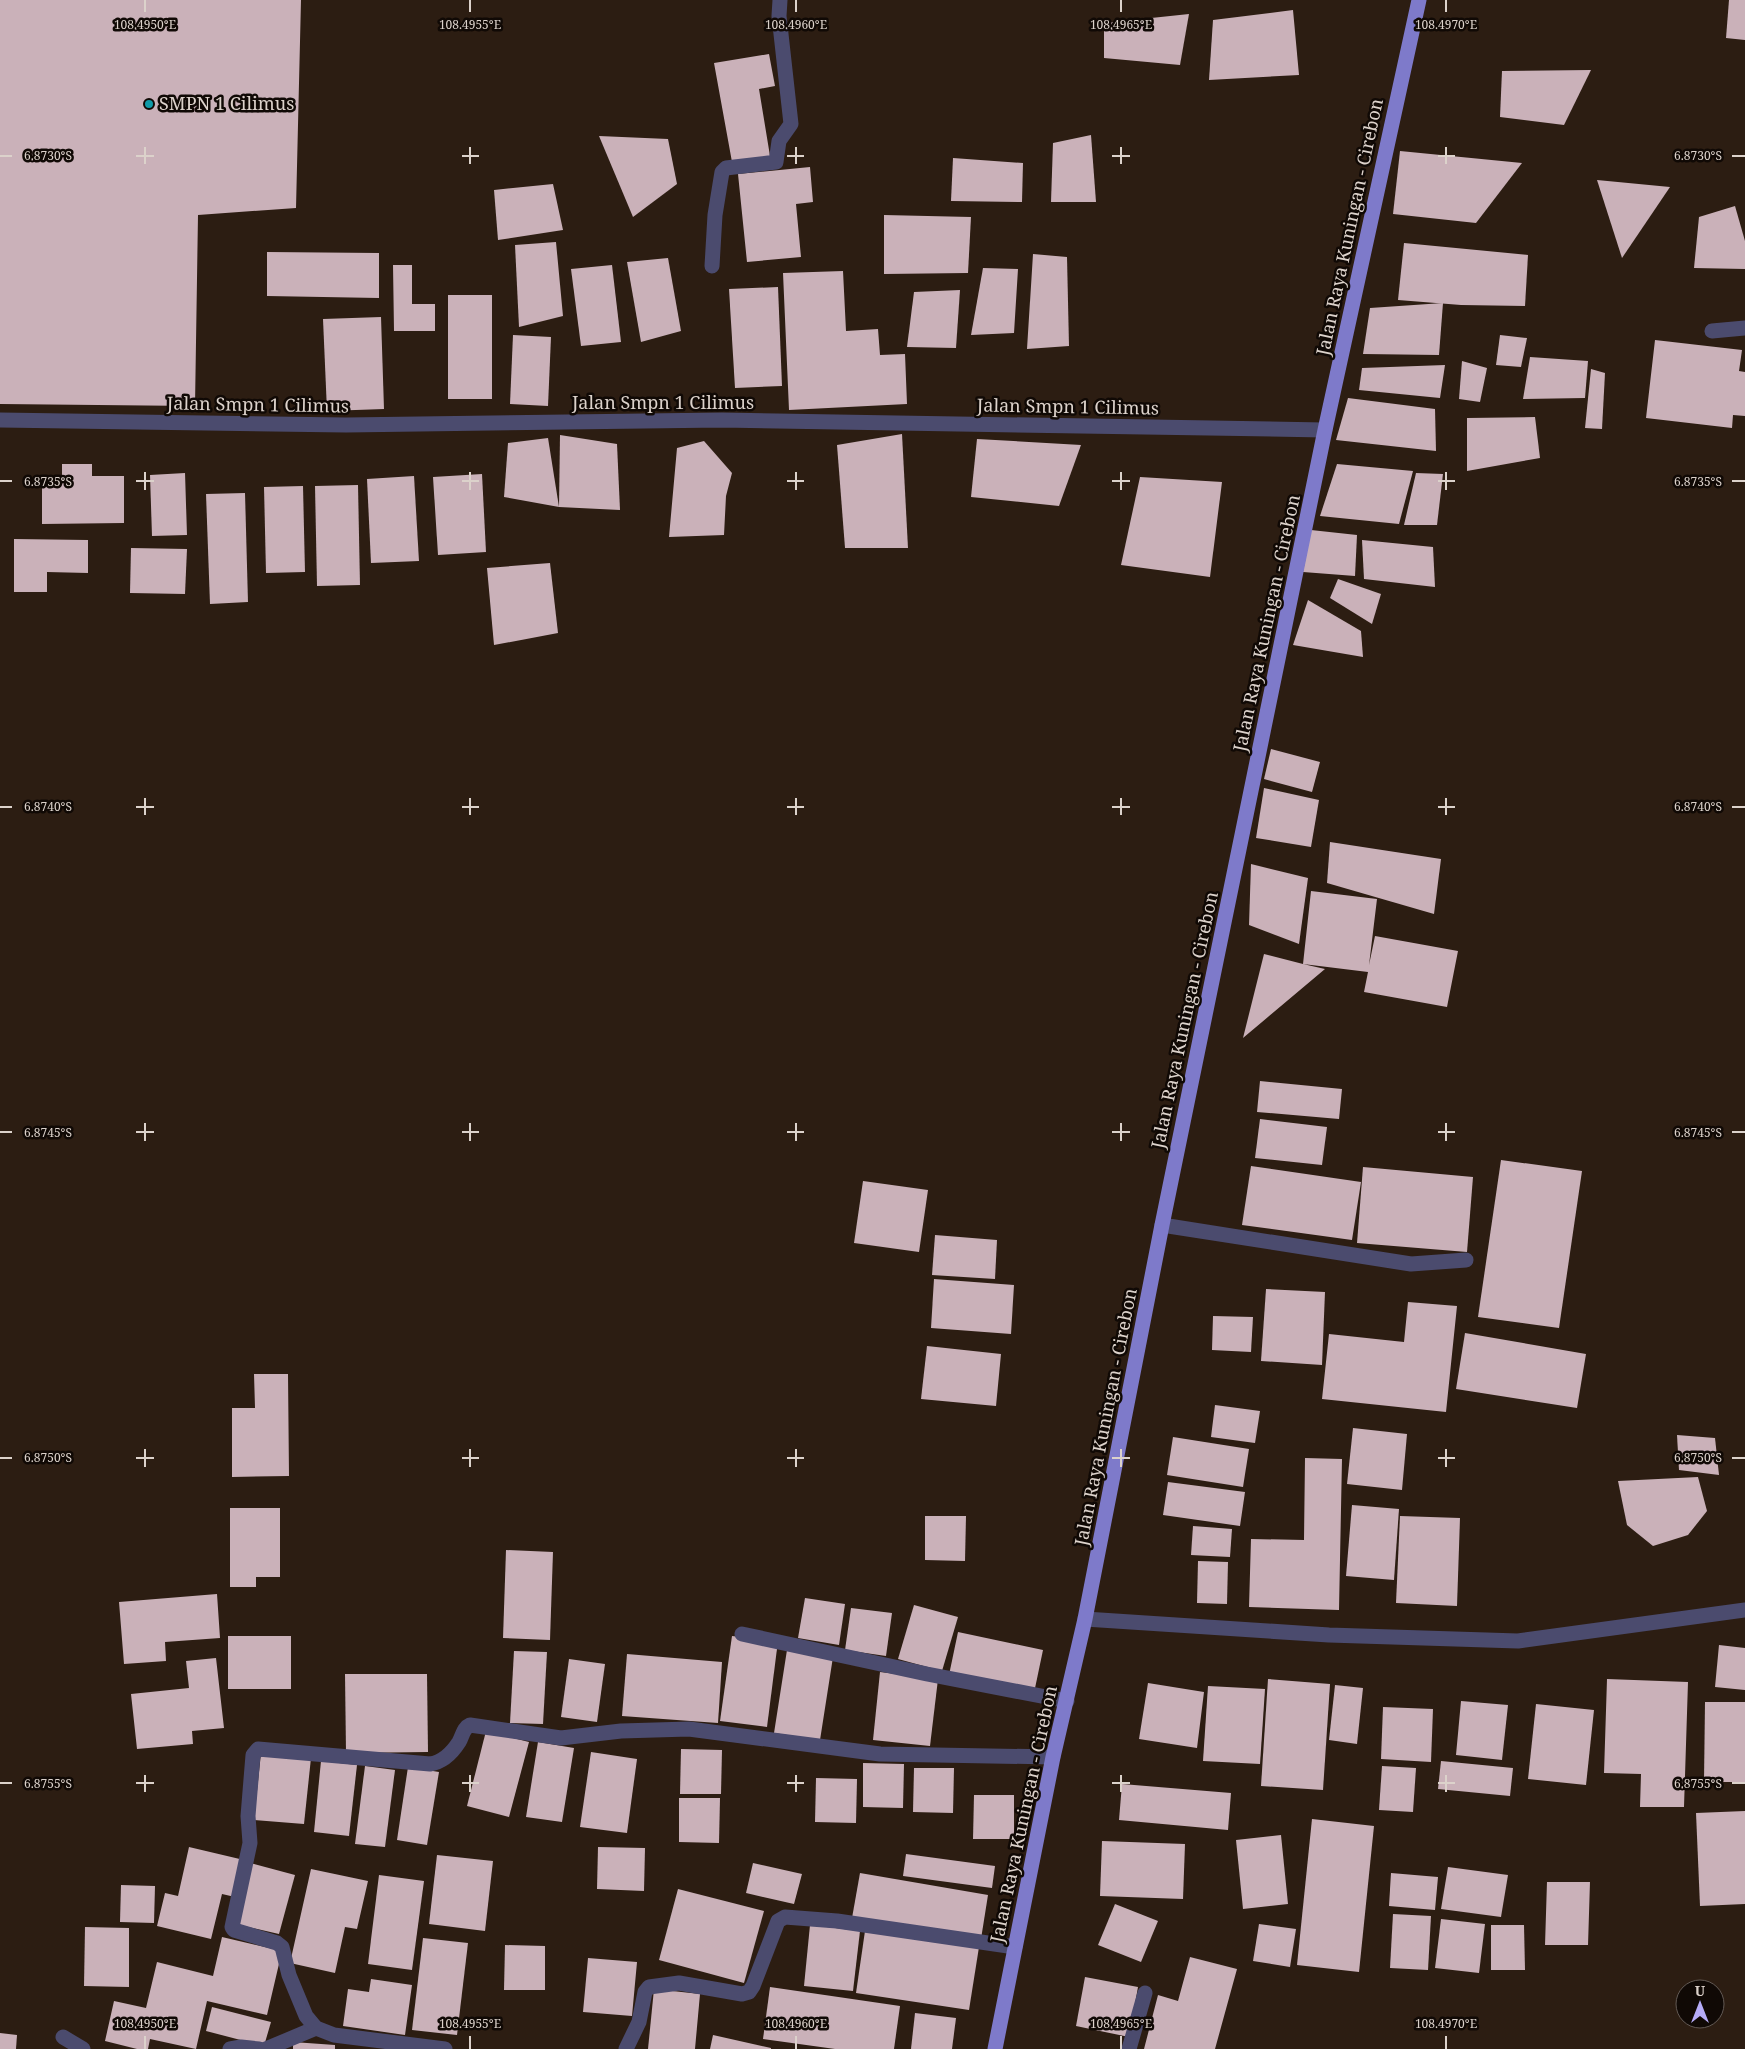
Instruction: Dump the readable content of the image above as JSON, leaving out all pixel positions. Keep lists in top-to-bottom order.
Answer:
{
  "streets": {
    "highway": ["Jalan Raya Kuningan - Cirebon"],
    "street": ["Jalan Smpn 1 Cilimus"]
  },
  "crossings": [
    ["Jalan Raya Kuningan - Cirebon", "Jalan Smpn 1 Cilimus"]
  ],
  "places": ["SMPN 1 Cilimus"],
  "north": "top",
  "coordinates": [
    "108.4950°E",
    "108.4955°E",
    "108.4960°E",
    "108.4965°E",
    "108.4970°E",
    "6.8730°S",
    "6.8735°S",
    "6.8740°S",
    "6.8745°S",
    "6.8750°S",
    "6.8755°S"
  ]
}
